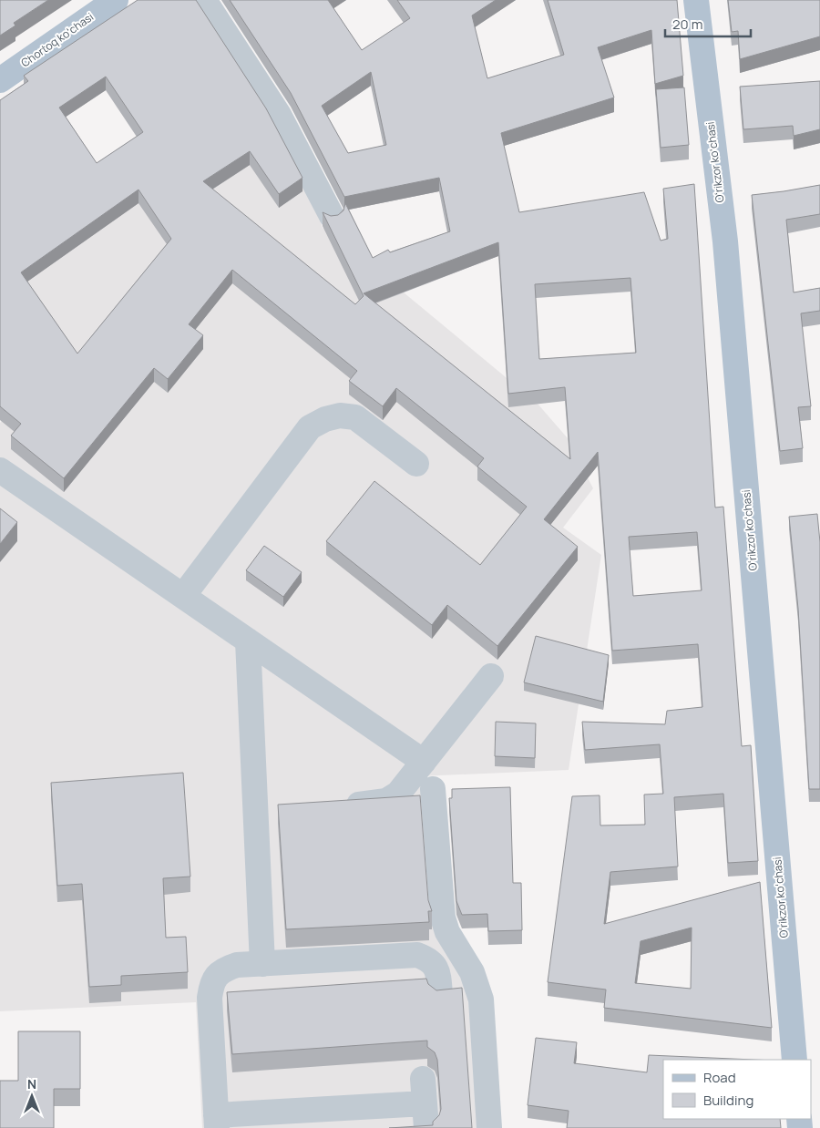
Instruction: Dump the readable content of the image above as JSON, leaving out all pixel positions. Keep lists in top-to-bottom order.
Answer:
{
  "streets": {
    "main road": ["Chortoq koʻchasi", "Oʻrikzor koʻchasi"]
  },
  "legend": ["Road", "Building"],
  "scale_bar": "20 m",
  "north": "top"
}
